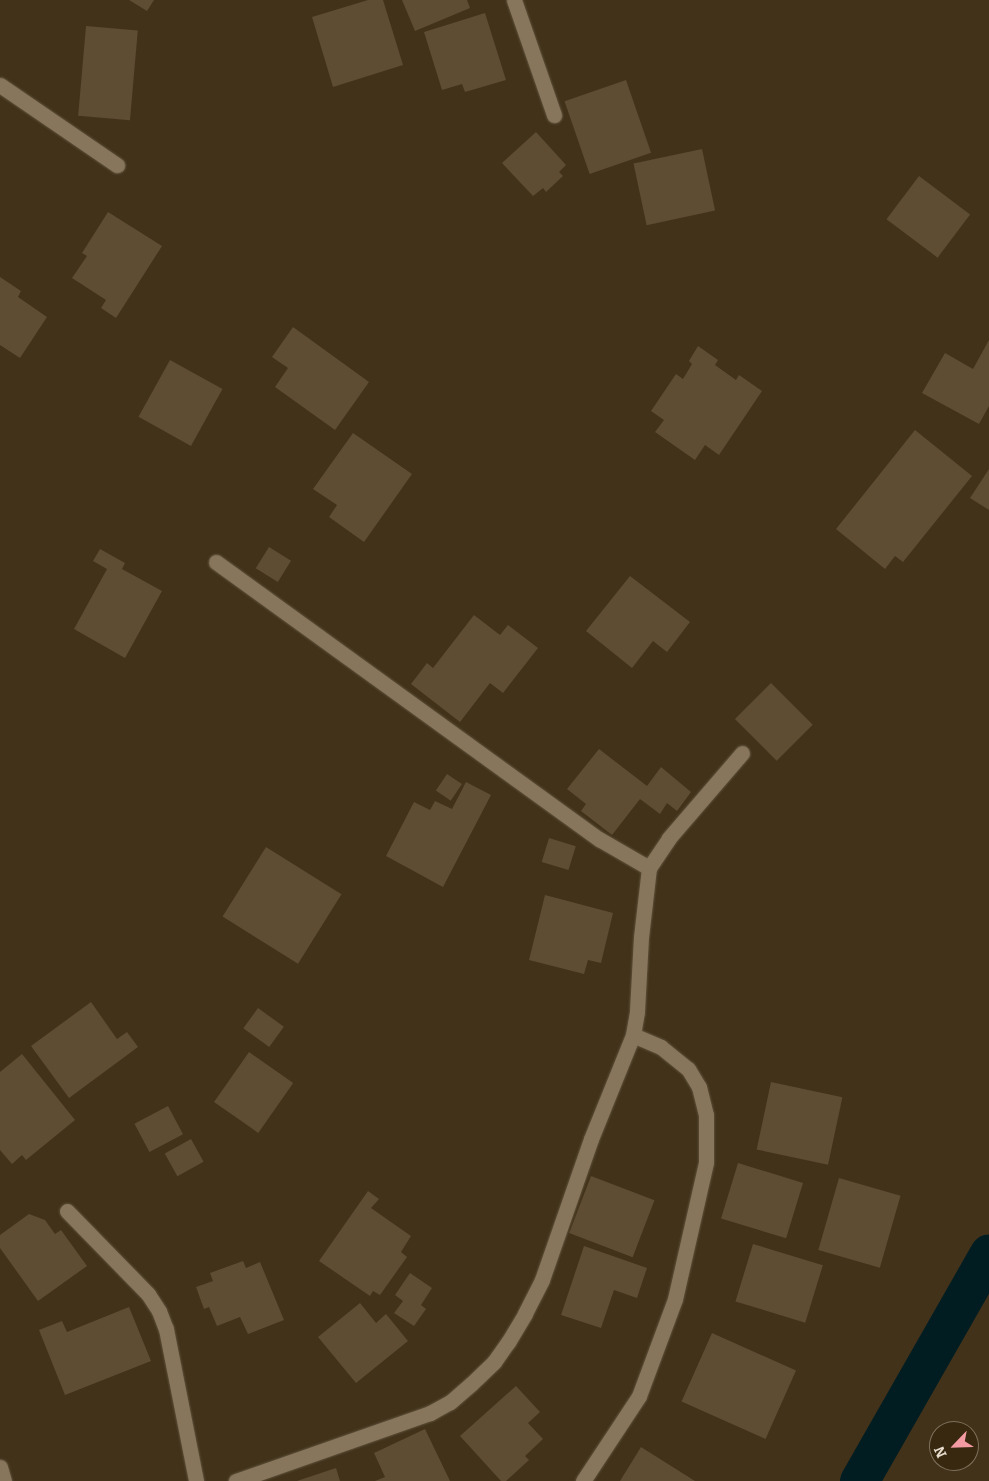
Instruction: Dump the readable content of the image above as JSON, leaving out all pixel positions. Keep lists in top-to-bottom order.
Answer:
{
  "north": "bottom left"
}
